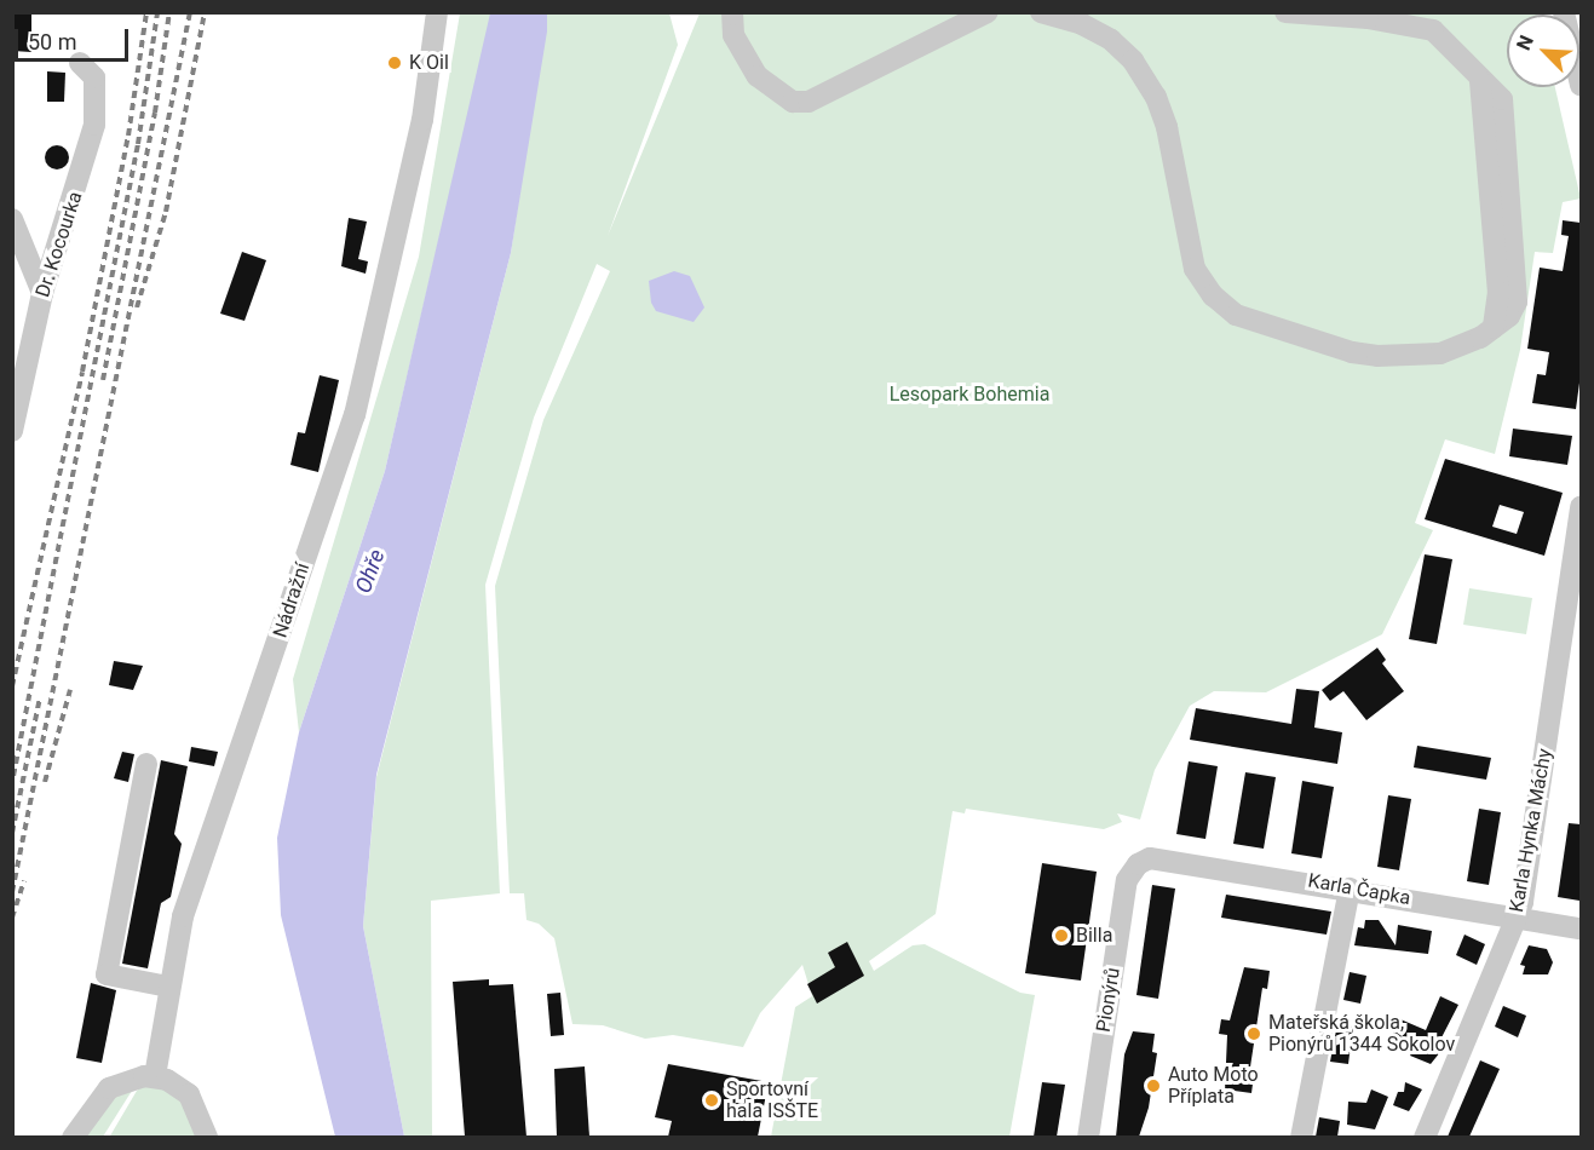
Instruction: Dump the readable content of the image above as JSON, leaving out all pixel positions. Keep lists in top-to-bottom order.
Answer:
{
  "streets": {
    "street": [
      "Dr. Kocourka",
      "Nádražní",
      "Karla Hynka Máchy",
      "Karla Čapka",
      "Pionýrů"
    ]
  },
  "crossings": [
    ["Karla Hynka Máchy", "Karla Čapka"],
    ["Karla Čapka", "Pionýrů"]
  ],
  "water": ["Ohře"],
  "parks": ["Lesopark Bohemia"],
  "places": [
    "K Oil",
    "Billa",
    "Mateřská škola, Pionýrů 1344 Sokolov",
    "Auto Moto Příplata",
    "Sportovní hala ISŠTE"
  ],
  "scale_bar": "50 m",
  "north": "top left"
}
